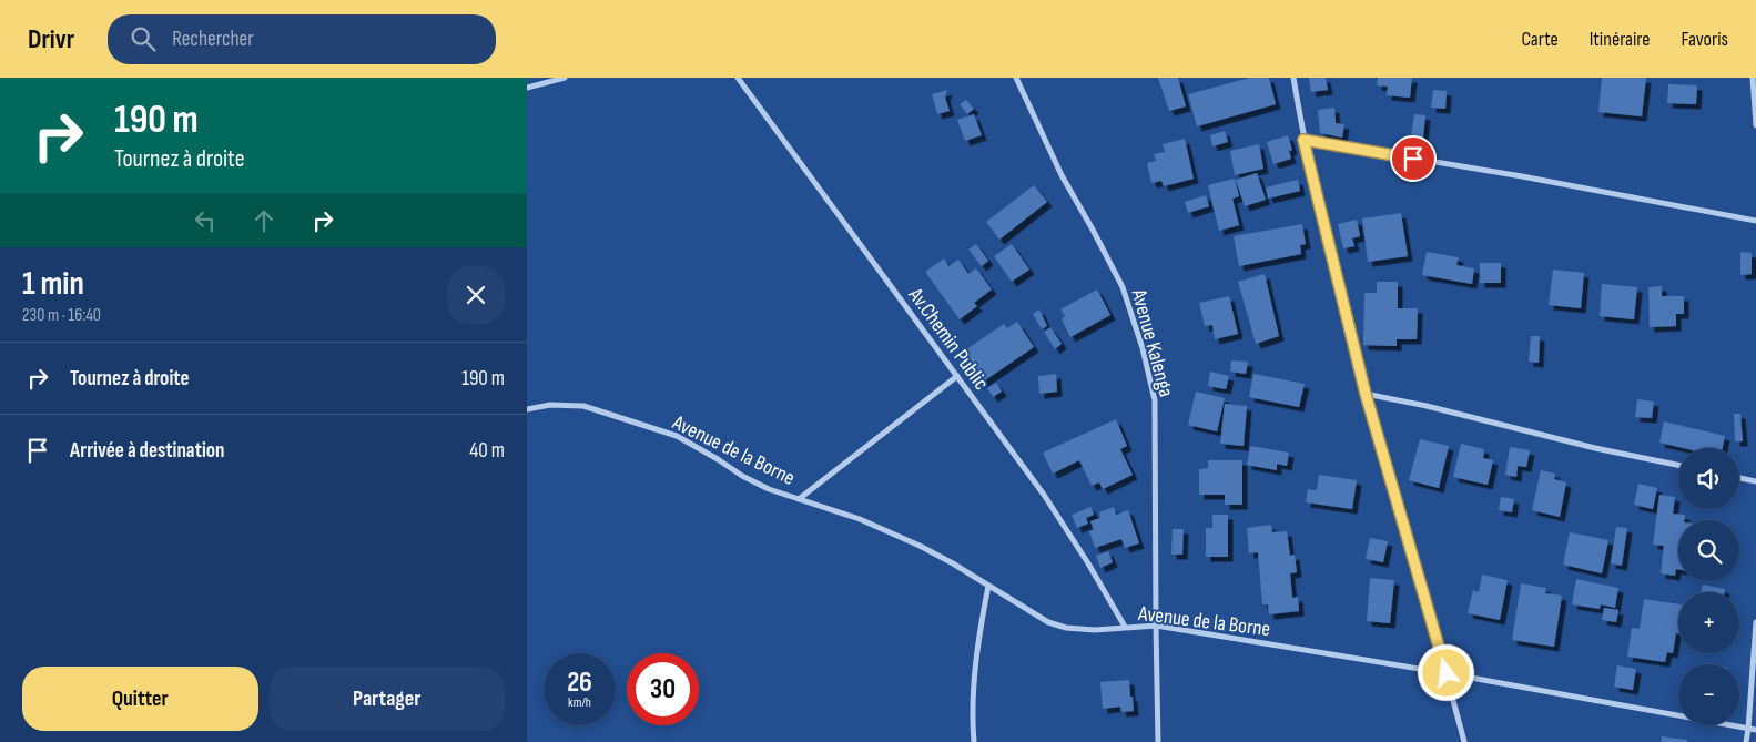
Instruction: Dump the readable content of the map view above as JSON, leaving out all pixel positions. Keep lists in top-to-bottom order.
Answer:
{
  "streets": {
    "street": ["Av.Chemin Public", "Avenue Kalenga", "Avenue de la Borne"]
  },
  "crossings": [
    ["Av.Chemin Public", "Avenue de la Borne"],
    ["Avenue Kalenga", "Avenue de la Borne"]
  ],
  "page": {
    "header": "Drivr",
    "search": "Rechercher",
    "nav": ["Carte", "Itinéraire", "Favoris"],
    "turn": ["190 m", "Tournez à droite"],
    "heading": ["1 min", "230 m · 16:40"],
    "list": [
      {
        "name": "Tournez à droite",
        "value": "190 m"
      },
      {
        "name": "Arrivée à destination",
        "value": "40 m"
      }
    ],
    "map_buttons": ["+", "−"],
    "speed": "26 km/h",
    "limit": "30",
    "buttons": ["Quitter", "Partager"]
  }
}
